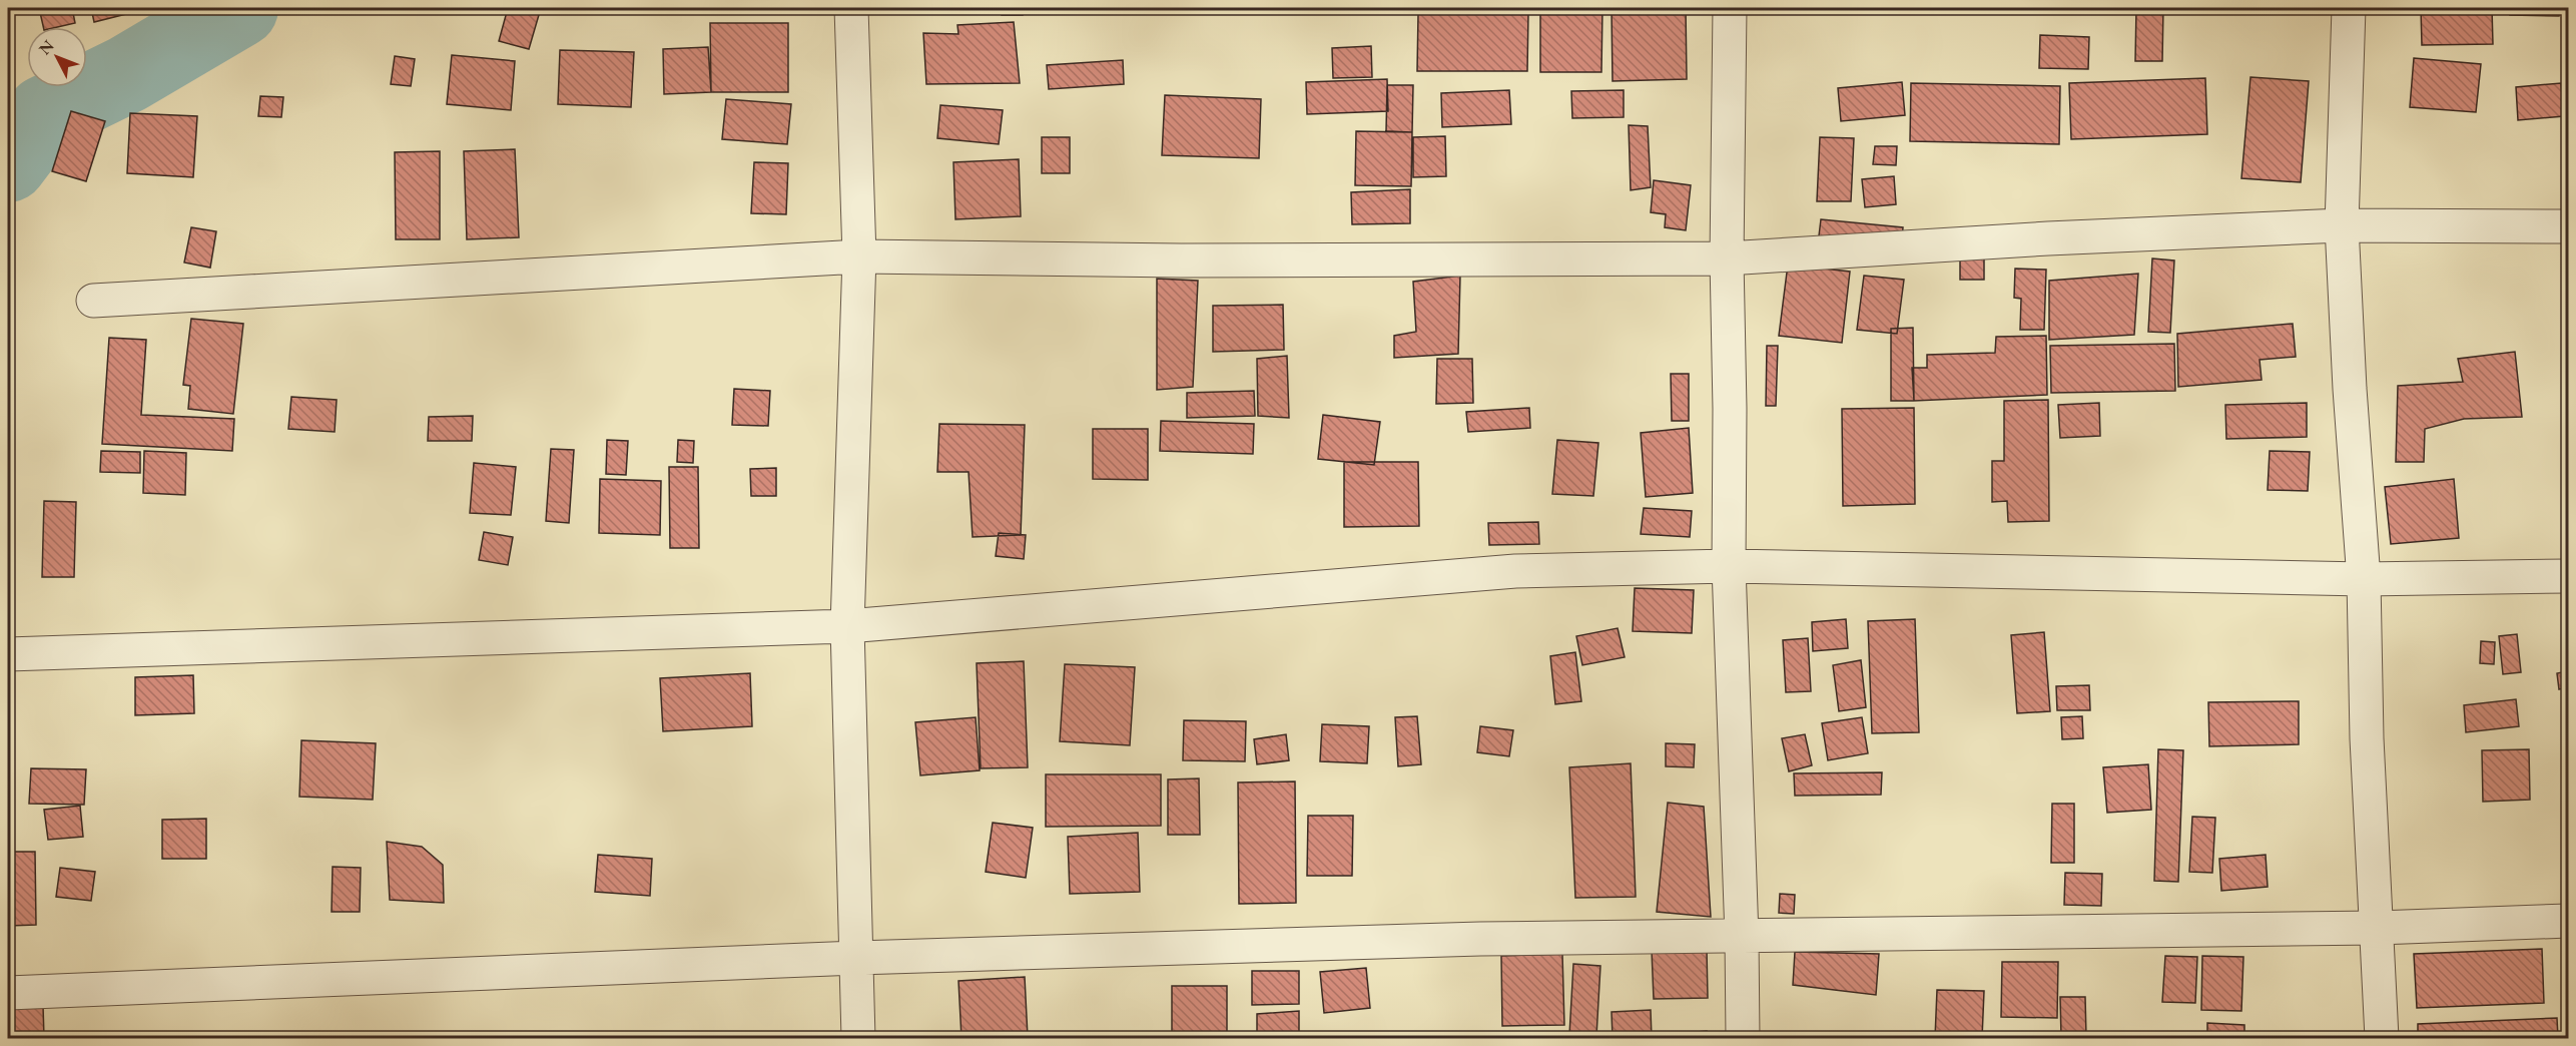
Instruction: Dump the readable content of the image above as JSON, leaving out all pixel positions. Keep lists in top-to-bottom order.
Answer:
{
  "north": "top left"
}
